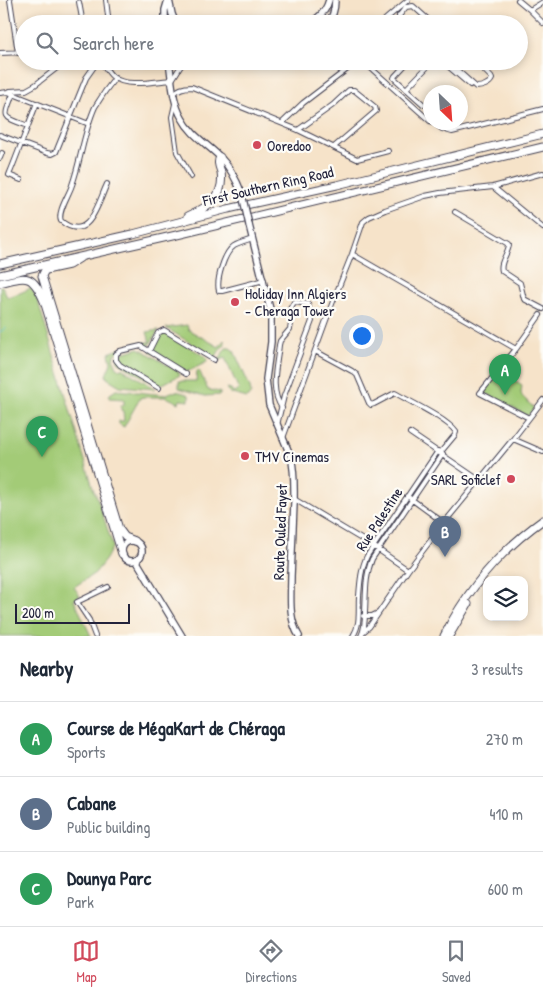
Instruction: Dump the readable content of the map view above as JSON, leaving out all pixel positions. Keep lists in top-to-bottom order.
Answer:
{
  "streets": {
    "highway": ["First Southern Ring Road"],
    "main road": ["Route Ouled Fayet"],
    "street": ["Rue Palestine"]
  },
  "places": [
    "Ooredoo",
    "Holiday Inn Algiers - Cheraga Tower",
    "TMV Cinemas",
    "SARL Soficlef"
  ],
  "scale_bar": "200 m",
  "north": "bottom right",
  "page": {
    "search": "Search here",
    "pins": ["A", "C", "B"],
    "scale": "200 m",
    "heading": ["Nearby", "3 results"],
    "list": [
      {
        "mark": "A",
        "name": "Course de MégaKart de Chéraga",
        "note": "Sports",
        "value": "270 m"
      },
      {
        "mark": "B",
        "name": "Cabane",
        "note": "Public building",
        "value": "410 m"
      },
      {
        "mark": "C",
        "name": "Dounya Parc",
        "note": "Park",
        "value": "600 m"
      }
    ],
    "nav": ["Map", "Directions", "Saved"]
  }
}
